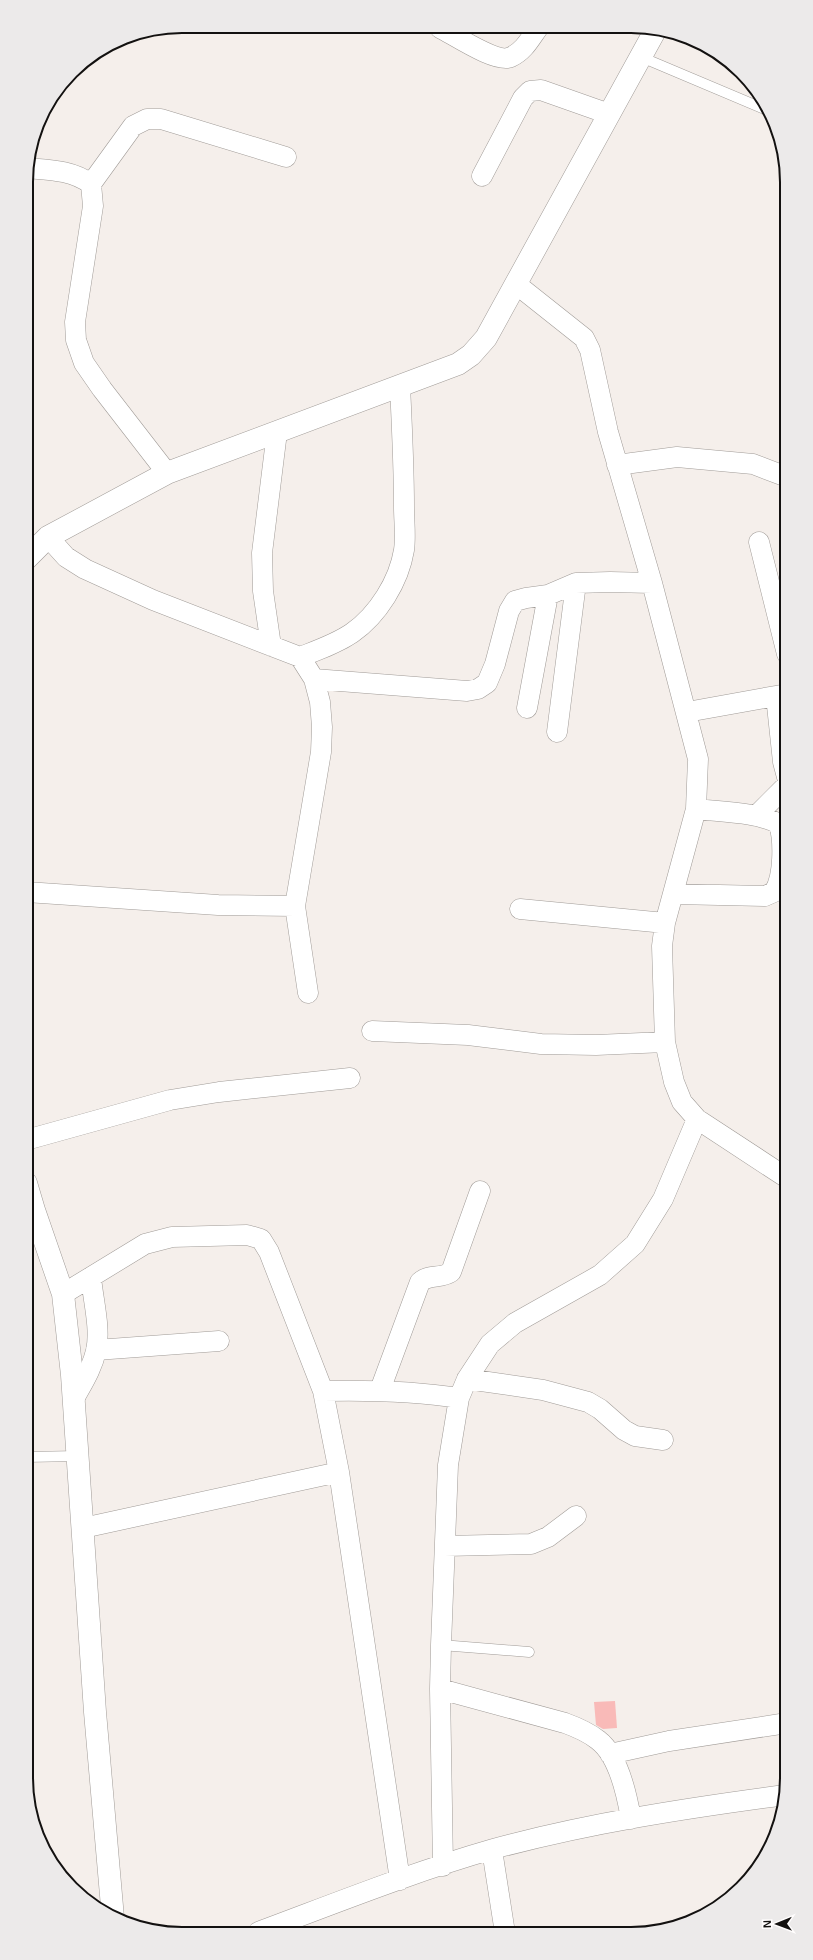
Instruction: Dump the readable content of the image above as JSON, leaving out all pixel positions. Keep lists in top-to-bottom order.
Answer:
{
  "north": "left"
}
